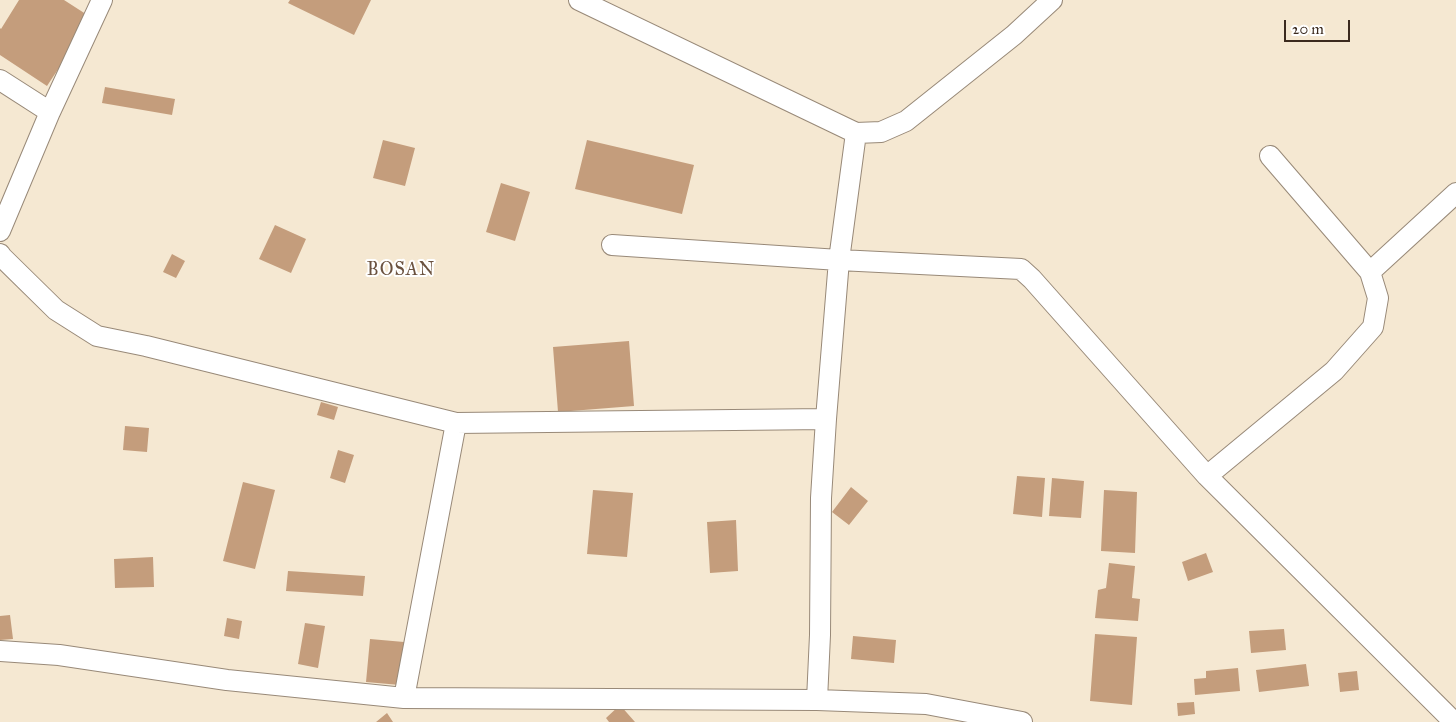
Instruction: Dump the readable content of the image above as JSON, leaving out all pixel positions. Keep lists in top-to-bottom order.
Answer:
{
  "districts": ["BOSAN"],
  "scale_bar": "20 m"
}
